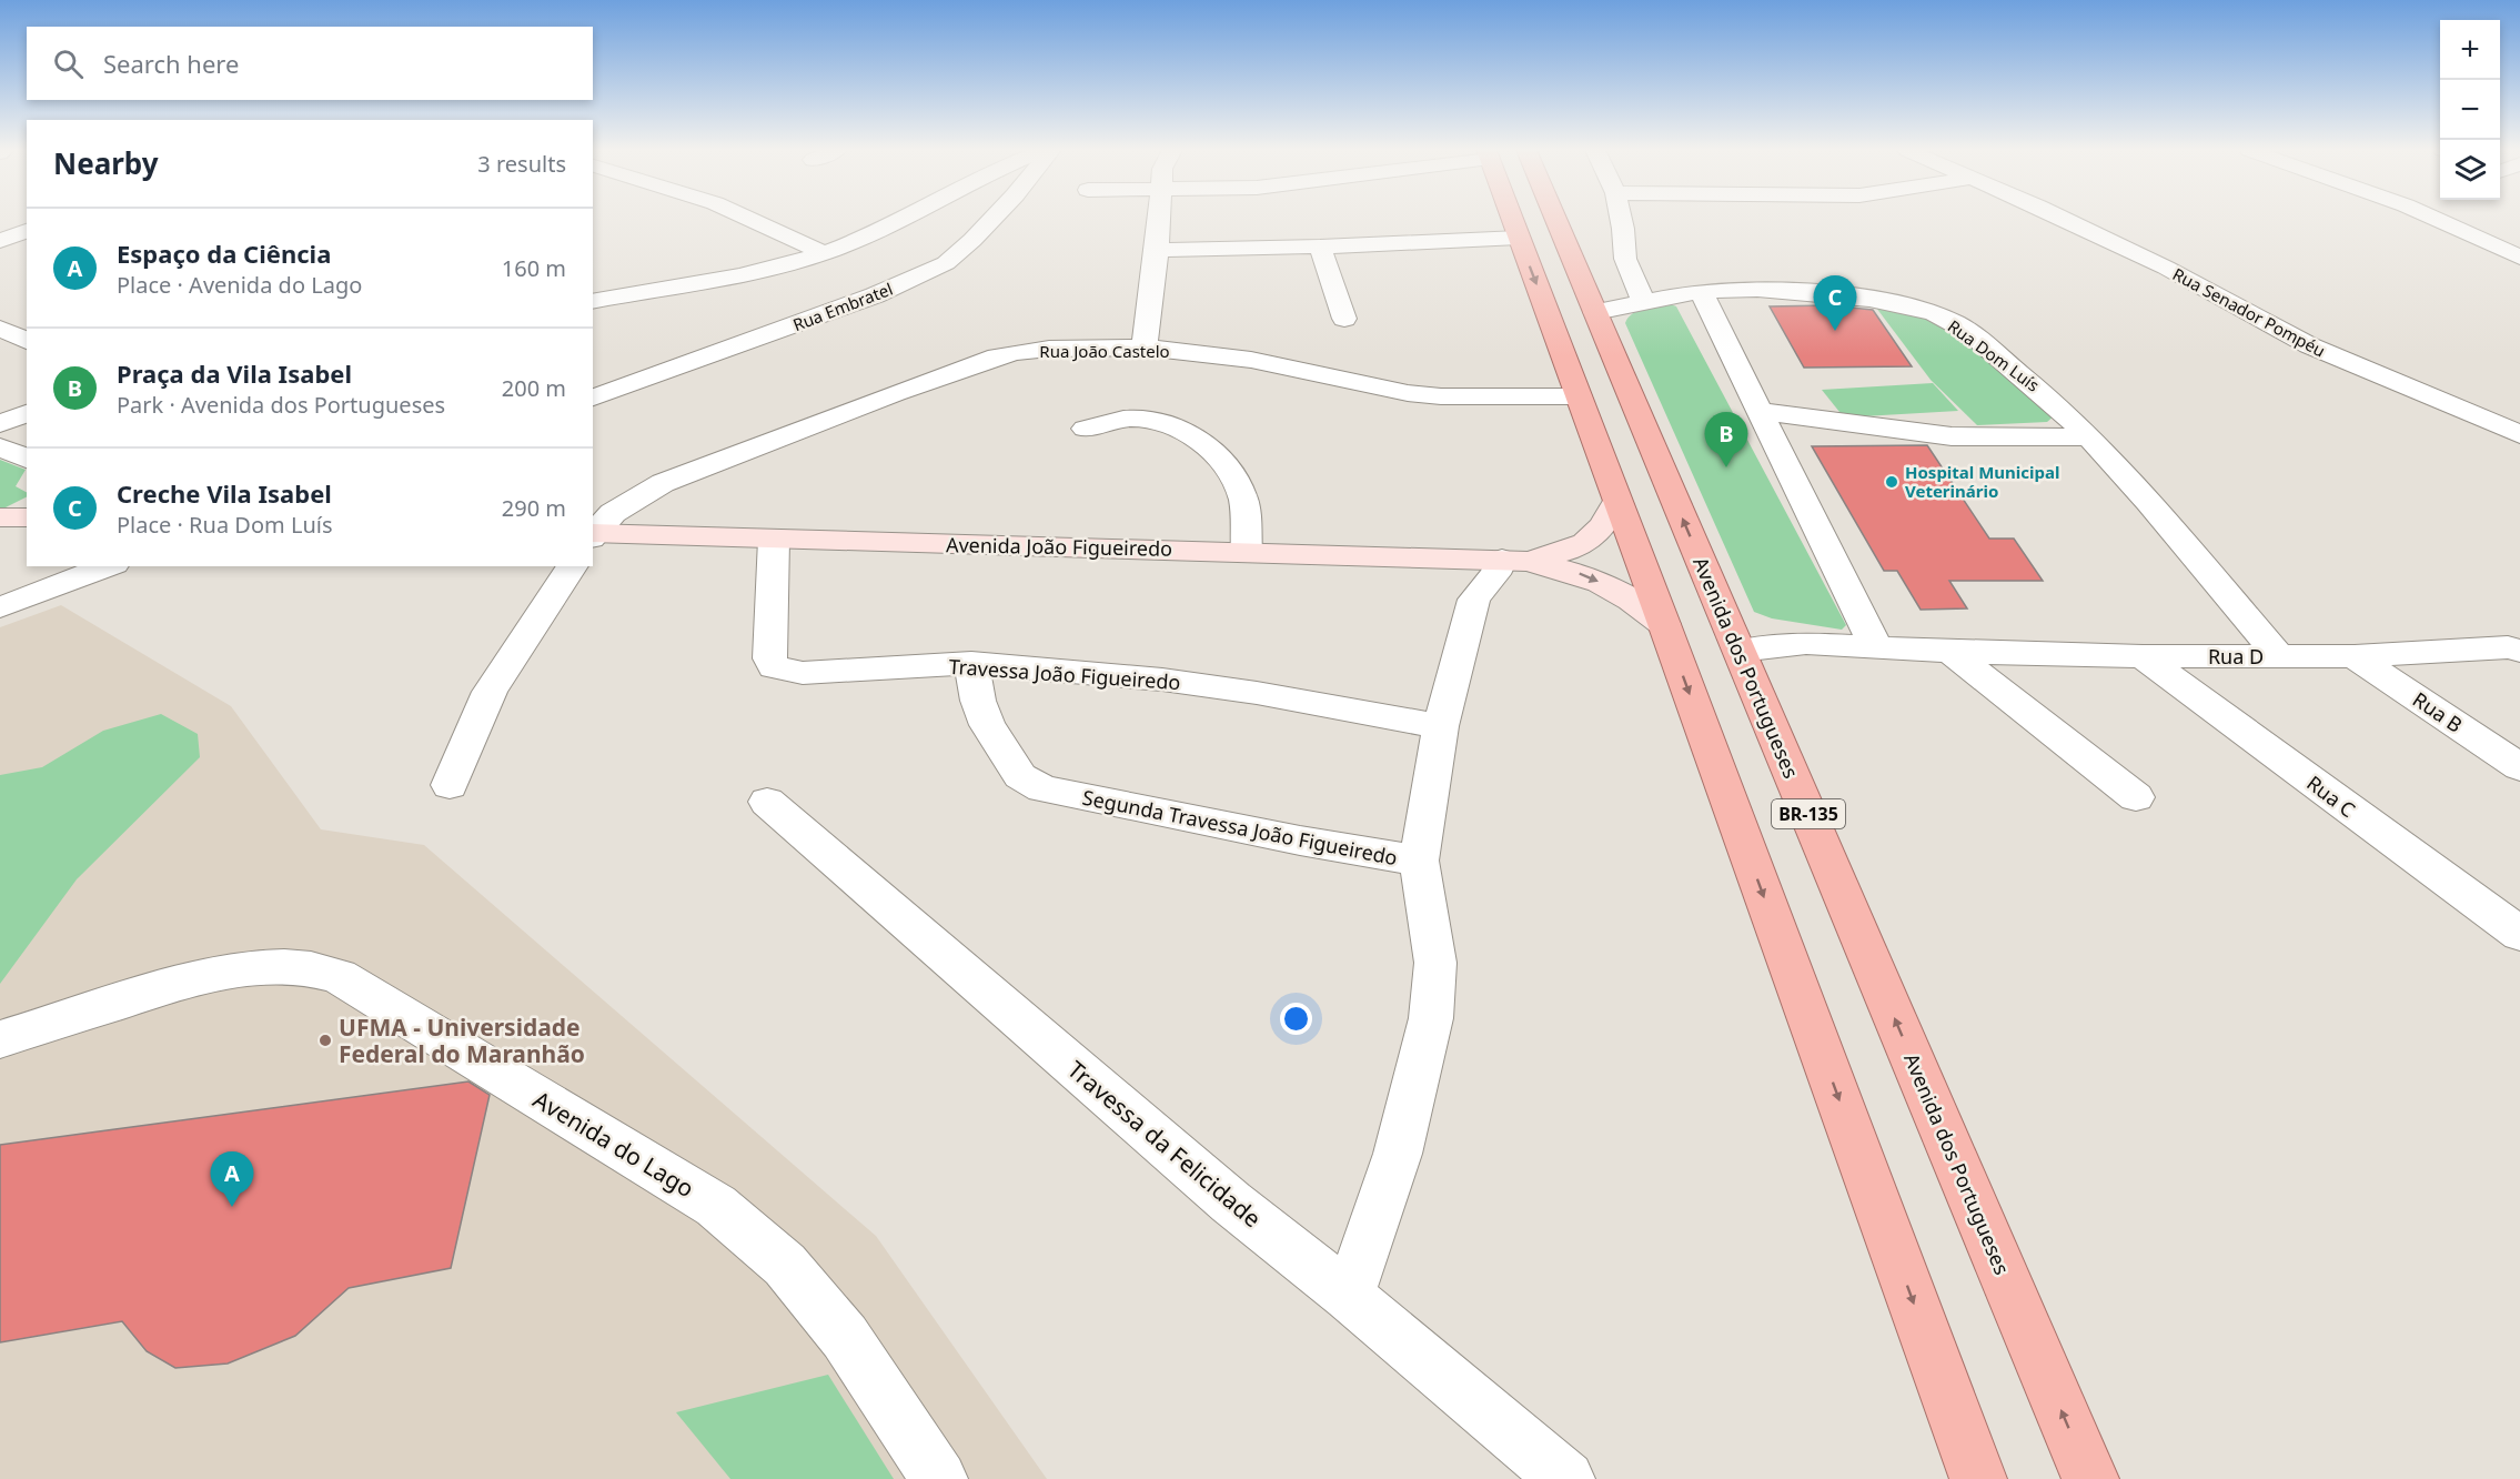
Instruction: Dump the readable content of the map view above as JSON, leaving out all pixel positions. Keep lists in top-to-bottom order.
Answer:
{
  "streets": {
    "highway": ["Avenida dos Portugueses", "BR-135"],
    "main road": ["Avenida João Figueiredo"],
    "street": [
      "Rua Embratel",
      "Rua Senador Pompéu",
      "Rua João Castelo",
      "Rua Dom Luís",
      "Rua D",
      "Travessa João Figueiredo",
      "Rua B",
      "Rua C",
      "Segunda Travessa João Figueiredo",
      "Avenida do Lago",
      "Travessa da Felicidade"
    ]
  },
  "crossings": [
    ["Rua João Castelo", "Avenida João Figueiredo"],
    ["Rua Dom Luís", "Rua D"],
    ["Rua Dom Luís", "Avenida dos Portugueses"],
    ["Avenida João Figueiredo", "Travessa João Figueiredo"],
    ["Rua D", "Avenida dos Portugueses"],
    ["Rua D", "Rua B"],
    ["Rua D", "Rua C"],
    ["Travessa João Figueiredo", "Segunda Travessa João Figueiredo"],
    ["Segunda Travessa João Figueiredo", "Travessa da Felicidade"]
  ],
  "places": ["Hospital Municipal Veterinário", "UFMA - Universidade Federal do Maranhão"],
  "page": {
    "map_buttons": ["+", "−"],
    "search": "Search here",
    "heading": ["Nearby", "3 results"],
    "list": [
      {
        "mark": "A",
        "name": "Espaço da Ciência",
        "note": "Place · Avenida do Lago",
        "value": "160 m"
      },
      {
        "mark": "B",
        "name": "Praça da Vila Isabel",
        "note": "Park · Avenida dos Portugueses",
        "value": "200 m"
      },
      {
        "mark": "C",
        "name": "Creche Vila Isabel",
        "note": "Place · Rua Dom Luís",
        "value": "290 m"
      }
    ],
    "pins": ["C", "B", "A"]
  }
}
